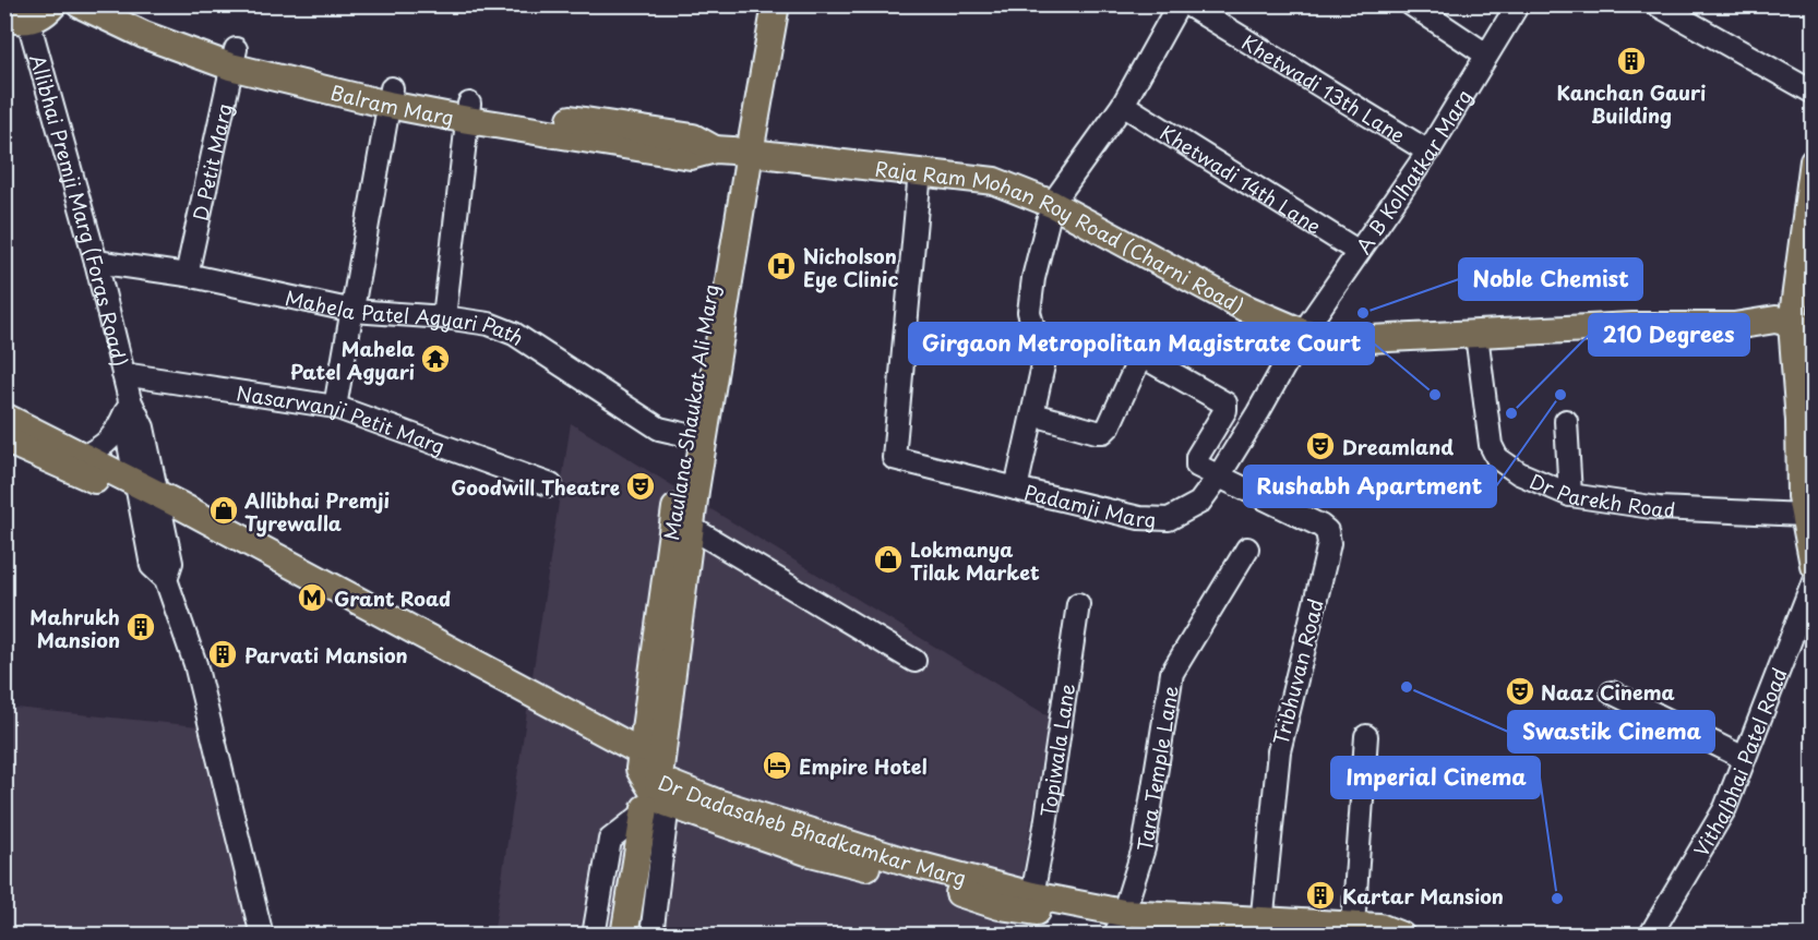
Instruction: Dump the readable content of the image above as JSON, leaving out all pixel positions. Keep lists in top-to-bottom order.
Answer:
{
  "streets": {
    "main road": [
      "Balram Marg",
      "Raja Ram Mohan Roy Road (Charni Road)",
      "Maulana Shaukat Ali Marg",
      "Dr Dadasaheb Bhadkamkar Marg"
    ],
    "street": [
      "Khetwadi 13th Lane",
      "D Petit Marg",
      "A B Kolhatkar Marg",
      "Khetwadi 14th Lane",
      "Allibhai Premji Marg (Foras Road)",
      "Mahela Patel Agyari Path",
      "Nasarwanji Petit Marg",
      "Dr Parekh Road",
      "Padamji Marg",
      "Tribhuvan Road",
      "Topiwala Lane",
      "Vithalbhai Patel Road",
      "Tara Temple Lane"
    ]
  },
  "crossings": [
    ["Khetwadi 13th Lane", "A B Kolhatkar Marg"],
    ["Balram Marg", "D Petit Marg"],
    ["Balram Marg", "Raja Ram Mohan Roy Road (Charni Road)"],
    ["Balram Marg", "Maulana Shaukat Ali Marg"],
    ["D Petit Marg", "Mahela Patel Agyari Path"],
    ["A B Kolhatkar Marg", "Khetwadi 14th Lane"],
    ["A B Kolhatkar Marg", "Raja Ram Mohan Roy Road (Charni Road)"],
    ["A B Kolhatkar Marg", "Padamji Marg"],
    ["Allibhai Premji Marg (Foras Road)", "Mahela Patel Agyari Path"],
    ["Allibhai Premji Marg (Foras Road)", "Nasarwanji Petit Marg"],
    ["Allibhai Premji Marg (Foras Road)", "Dr Dadasaheb Bhadkamkar Marg"],
    ["Raja Ram Mohan Roy Road (Charni Road)", "Maulana Shaukat Ali Marg"],
    ["Raja Ram Mohan Roy Road (Charni Road)", "Dr Parekh Road"],
    ["Raja Ram Mohan Roy Road (Charni Road)", "Padamji Marg"],
    ["Mahela Patel Agyari Path", "Maulana Shaukat Ali Marg"],
    ["Maulana Shaukat Ali Marg", "Dr Dadasaheb Bhadkamkar Marg"],
    ["Padamji Marg", "Tribhuvan Road"],
    ["Tribhuvan Road", "Dr Dadasaheb Bhadkamkar Marg"],
    ["Topiwala Lane", "Dr Dadasaheb Bhadkamkar Marg"],
    ["Tara Temple Lane", "Dr Dadasaheb Bhadkamkar Marg"]
  ],
  "places": {
    "building": [
      "Kanchan Gauri Building",
      "Mahrukh Mansion",
      "Parvati Mansion",
      "Kartar Mansion"
    ],
    "hospital": ["Nicholson Eye Clinic"],
    "other": [
      "Noble Chemist",
      "Girgaon Metropolitan Magistrate Court",
      "Rushabh Apartment",
      "210 Degrees",
      "Swastik Cinema",
      "Imperial Cinema"
    ],
    "temple": ["Mahela Patel Agyari"],
    "theatre": ["Dreamland", "Goodwill Theatre", "Naaz Cinema"],
    "shop": ["Allibhai Premji Tyrewalla", "Lokmanya Tilak Market"],
    "metro station": ["Grant Road"],
    "hotel": ["Empire Hotel"]
  }
}
